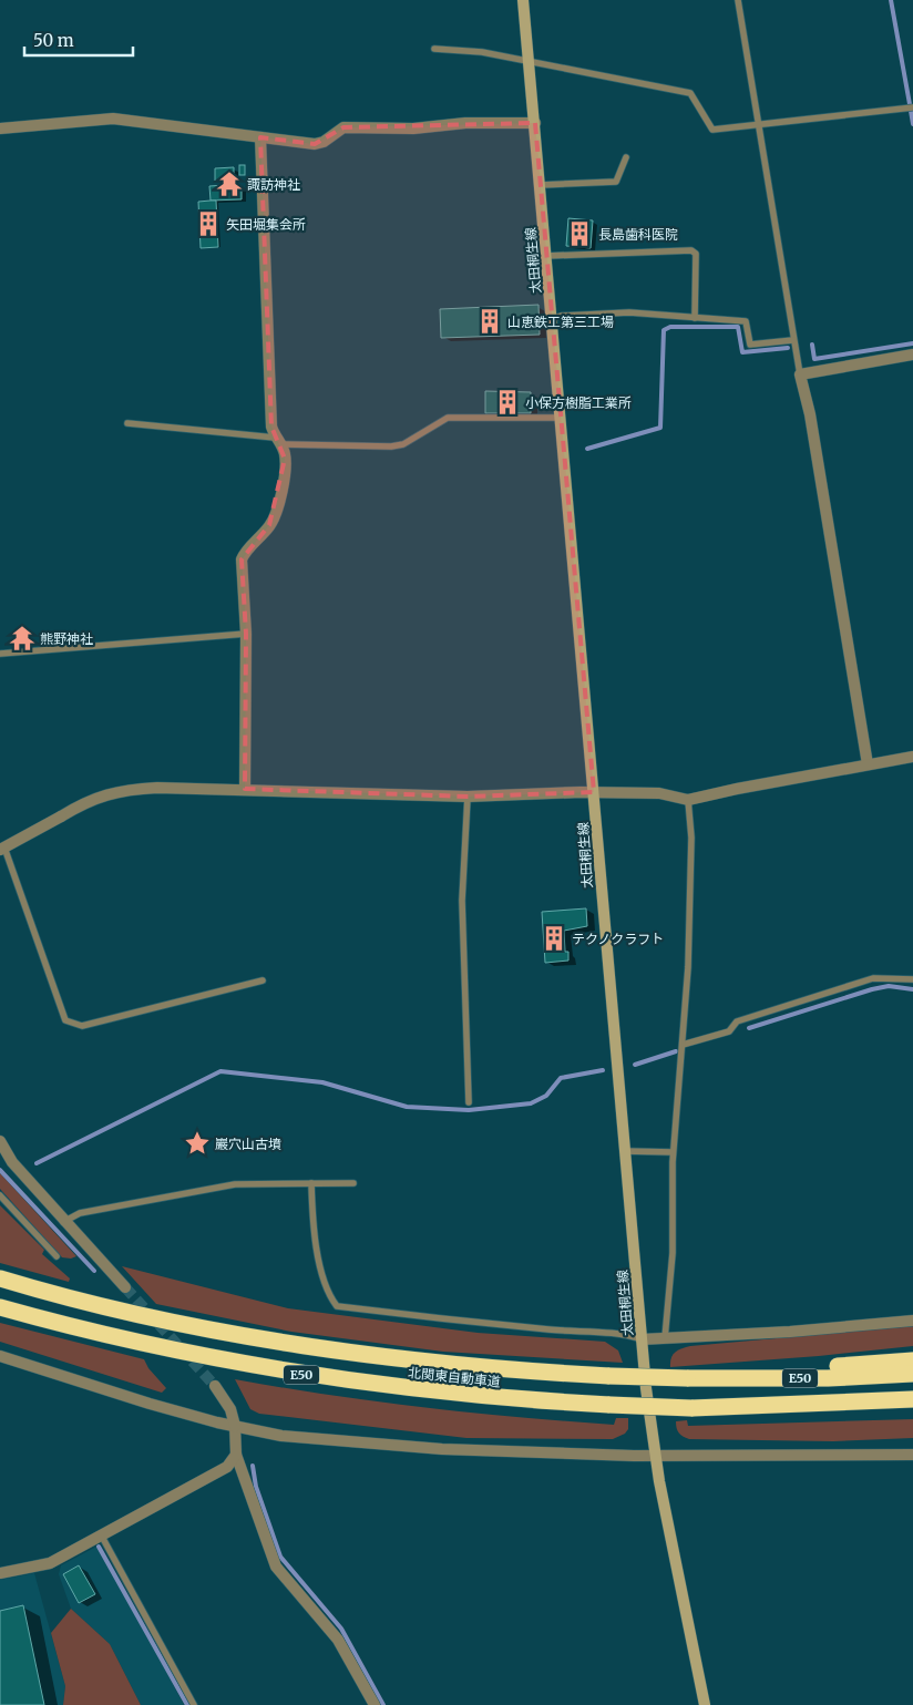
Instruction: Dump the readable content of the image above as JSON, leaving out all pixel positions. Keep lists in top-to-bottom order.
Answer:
{
  "streets": {
    "highway": ["E50", "北関東自動車道"],
    "main road": ["太田桐生線"]
  },
  "places": {
    "temple": ["諏訪神社", "熊野神社"],
    "building": [
      "矢田堀集会所",
      "長島歯科医院",
      "山恵鉄工第三工場",
      "小保方樹脂工業所",
      "テクノクラフト"
    ],
    "place": ["巖穴山古墳"]
  },
  "scale_bar": "50 m"
}
